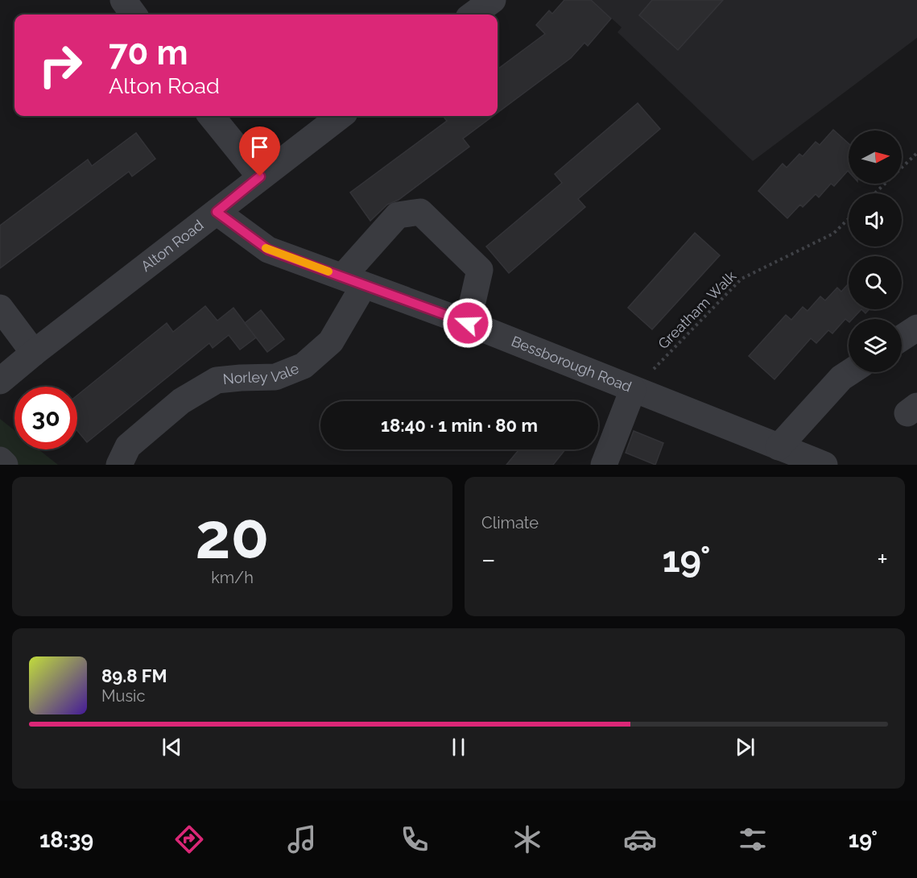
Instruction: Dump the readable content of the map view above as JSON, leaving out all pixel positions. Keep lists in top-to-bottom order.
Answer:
{
  "streets": {
    "street": ["Alton Road", "Bessborough Road", "Norley Vale"],
    "path": ["Greatham Walk"]
  },
  "crossings": [
    ["Alton Road", "Bessborough Road"],
    ["Greatham Walk", "Bessborough Road"],
    ["Bessborough Road", "Norley Vale"]
  ],
  "north": "right",
  "page": {
    "turn": ["70 m", "Alton Road"],
    "limit": "30",
    "trip": "18:40 · 1 min · 80 m",
    "tile": [
      ["20", "km/h"],
      "Climate"
    ],
    "heat": ["−", "19°", "+"],
    "song": ["89.8 FM", "Music"],
    "tabs": ["18:39", "19°"]
  }
}
